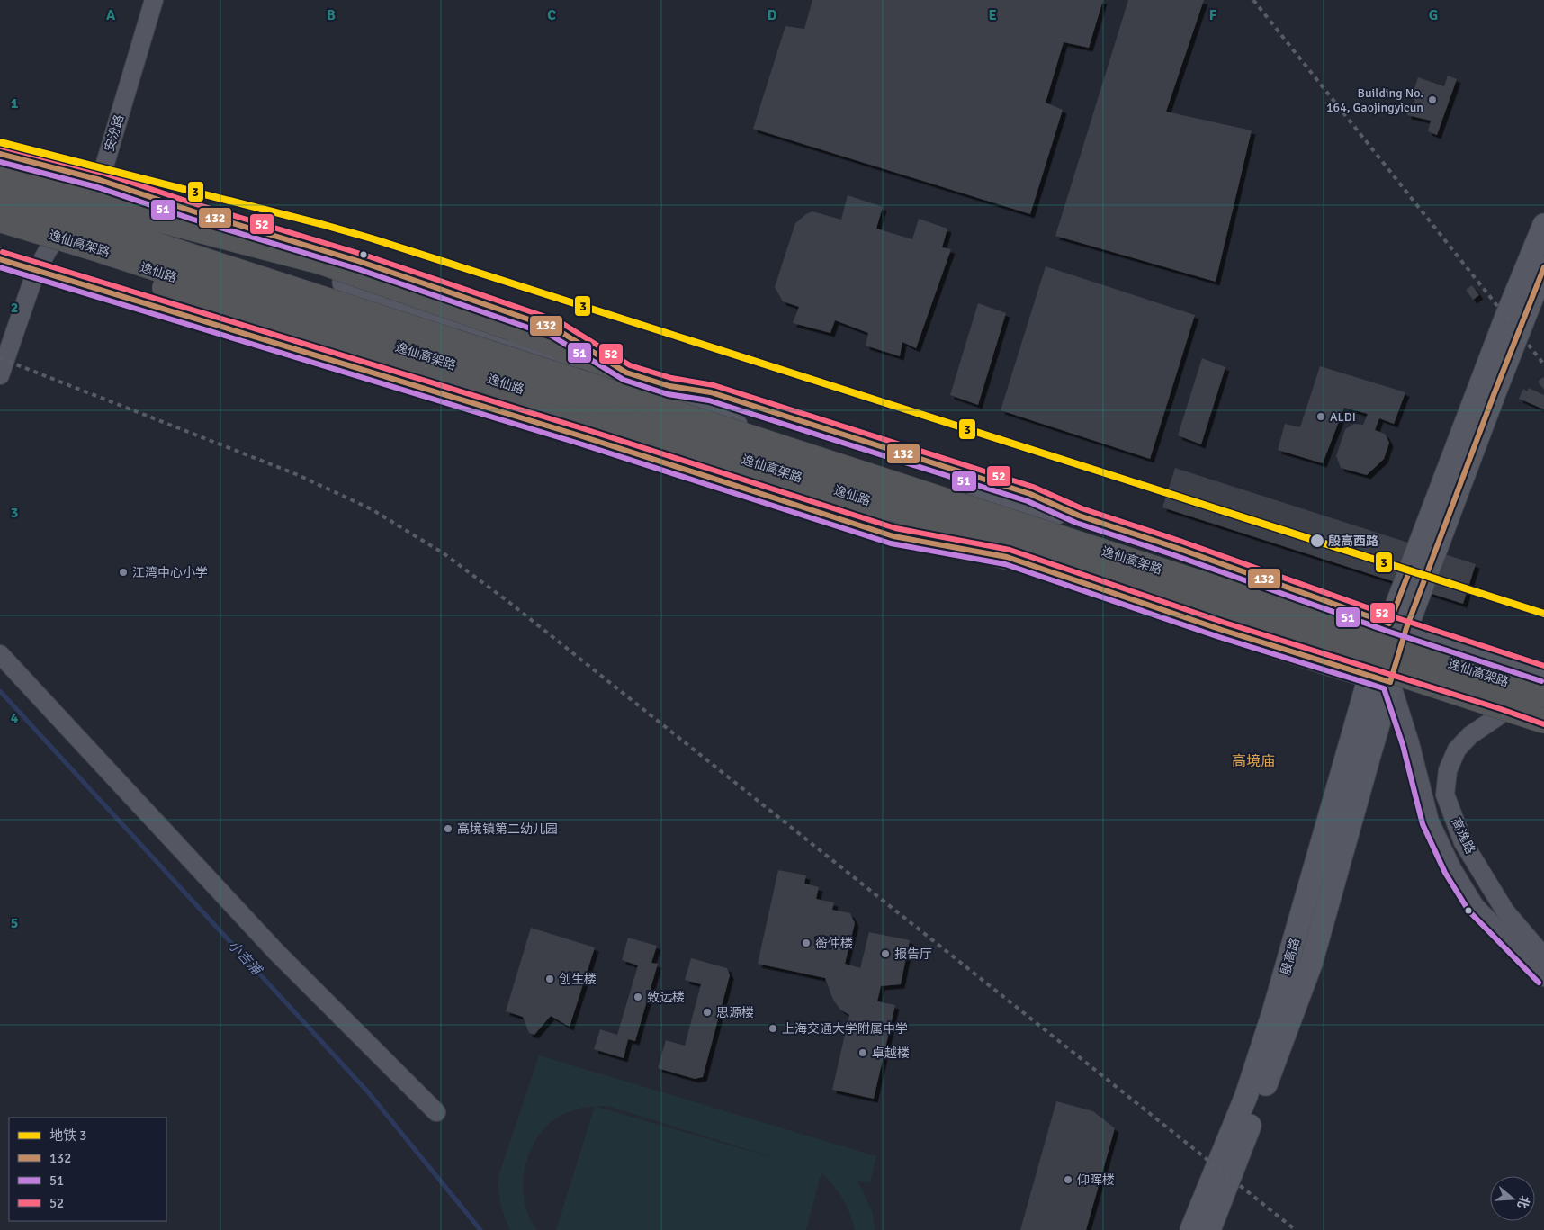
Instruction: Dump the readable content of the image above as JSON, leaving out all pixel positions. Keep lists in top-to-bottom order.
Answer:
{
  "streets": {
    "highway": ["逸仙高架路"],
    "main road": ["逸仙路", "殷高路"],
    "street": ["安汾路", "高逸路"]
  },
  "crossings": [
    ["安汾路", "逸仙路"],
    ["逸仙高架路", "逸仙路"],
    ["逸仙路", "高逸路"],
    ["逸仙路", "殷高路"],
    ["高逸路", "殷高路"]
  ],
  "districts": ["高境庙"],
  "water": ["小吉浦"],
  "places": [
    "Building No. 164, Gaojingyicun",
    "ALDI",
    "殷高西路",
    "江湾中心小学",
    "高境镇第二幼儿园",
    "蘅仲楼",
    "报告厅",
    "创生楼",
    "致远楼",
    "思源楼",
    "上海交通大学附属中学",
    "卓越楼",
    "仰晖楼"
  ],
  "lines": [
    "metro line 3",
    "transit line 52",
    "transit line 132",
    "transit line 51"
  ],
  "legend": [
    "地铁 3",
    "132",
    "51",
    "52"
  ],
  "north": "right",
  "grid": {
    "columns": [
      "A",
      "B",
      "C",
      "D",
      "E",
      "F",
      "G"
    ],
    "rows": [
      "1",
      "2",
      "3",
      "4",
      "5"
    ]
  }
}
